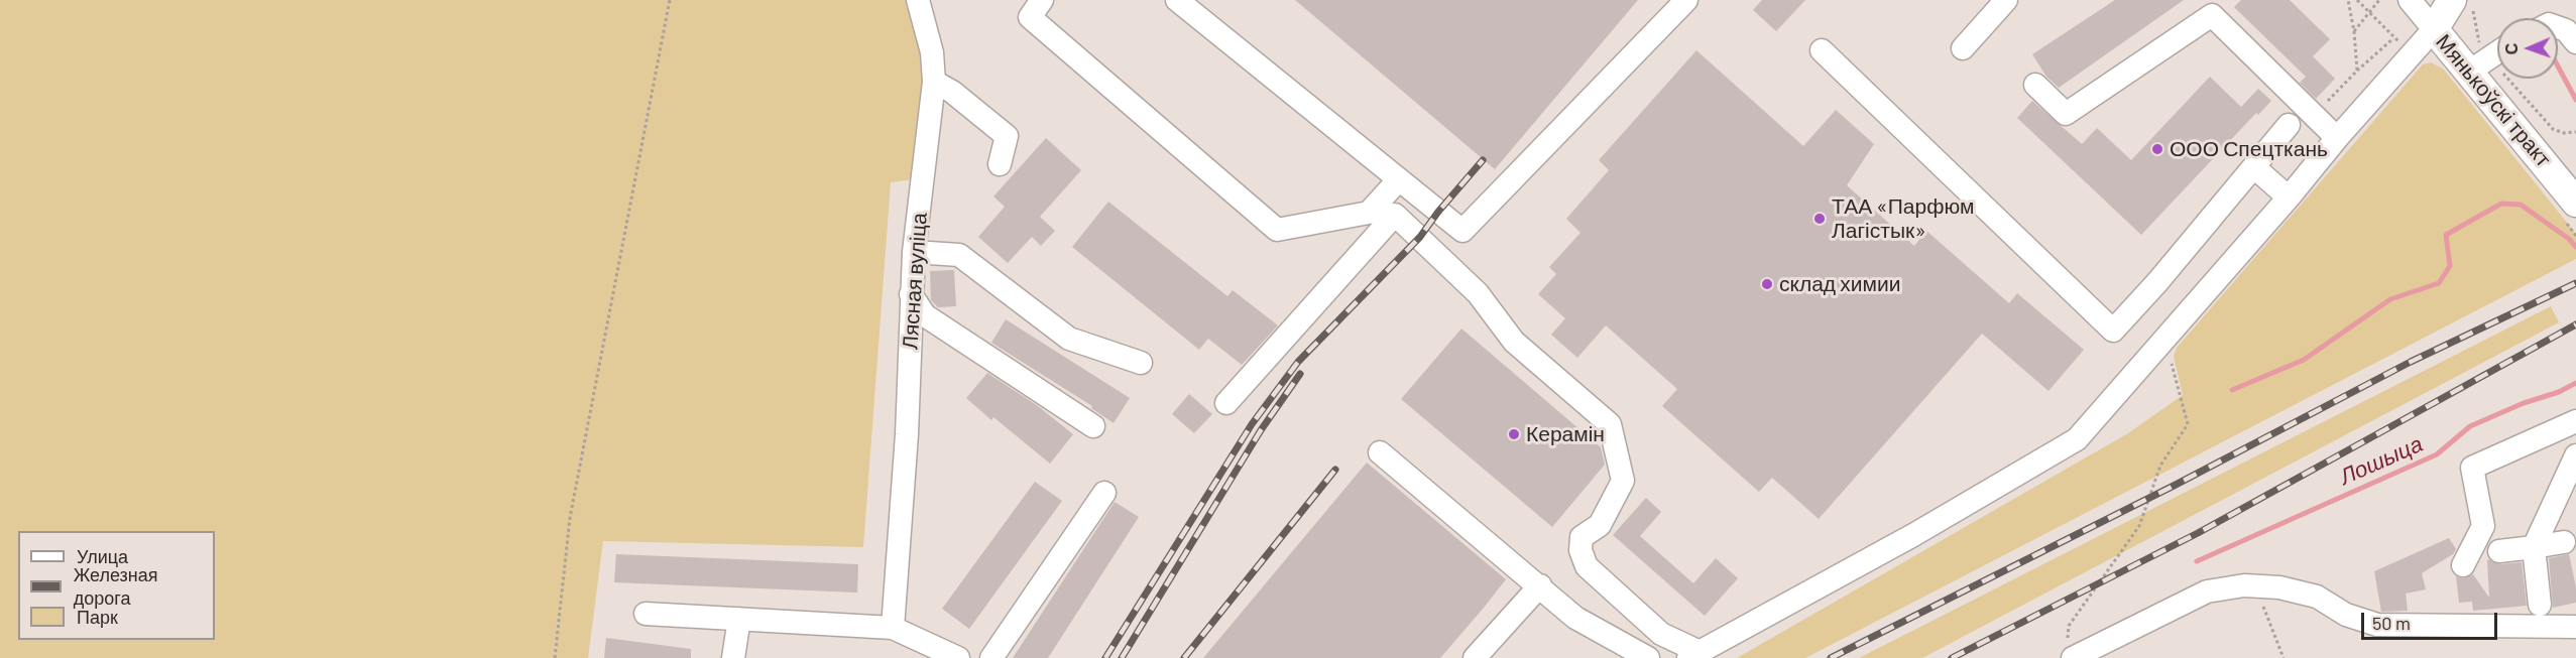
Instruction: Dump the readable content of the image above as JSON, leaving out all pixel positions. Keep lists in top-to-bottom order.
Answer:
{
  "streets": {
    "main road": ["Мянькоўскі тракт"],
    "street": ["Лясная вуліца"]
  },
  "water": ["Лошыца"],
  "places": [
    "ООО Спецткань",
    "ТАА «Парфюм Лагістык»",
    "склад химии",
    "Керамін"
  ],
  "legend": ["Улица", "Железная дорога", "Парк"],
  "scale_bar": "50 m",
  "north": "left"
}
